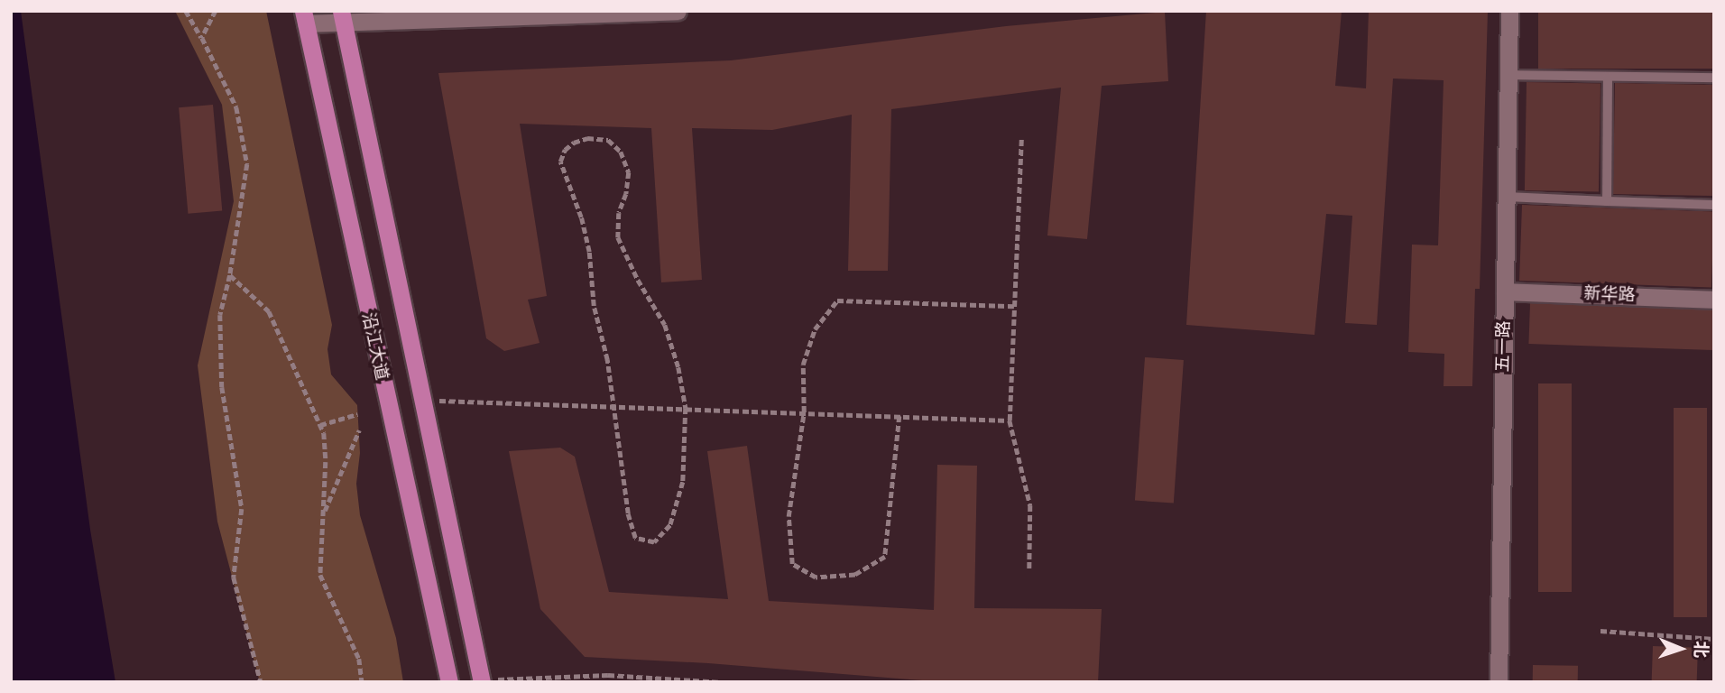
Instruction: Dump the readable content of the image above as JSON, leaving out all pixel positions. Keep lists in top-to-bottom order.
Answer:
{
  "streets": {
    "main road": ["沿江大道"],
    "street": ["新华路", "五一路"]
  },
  "crossings": [
    ["新华路", "五一路"]
  ],
  "north": "right"
}
